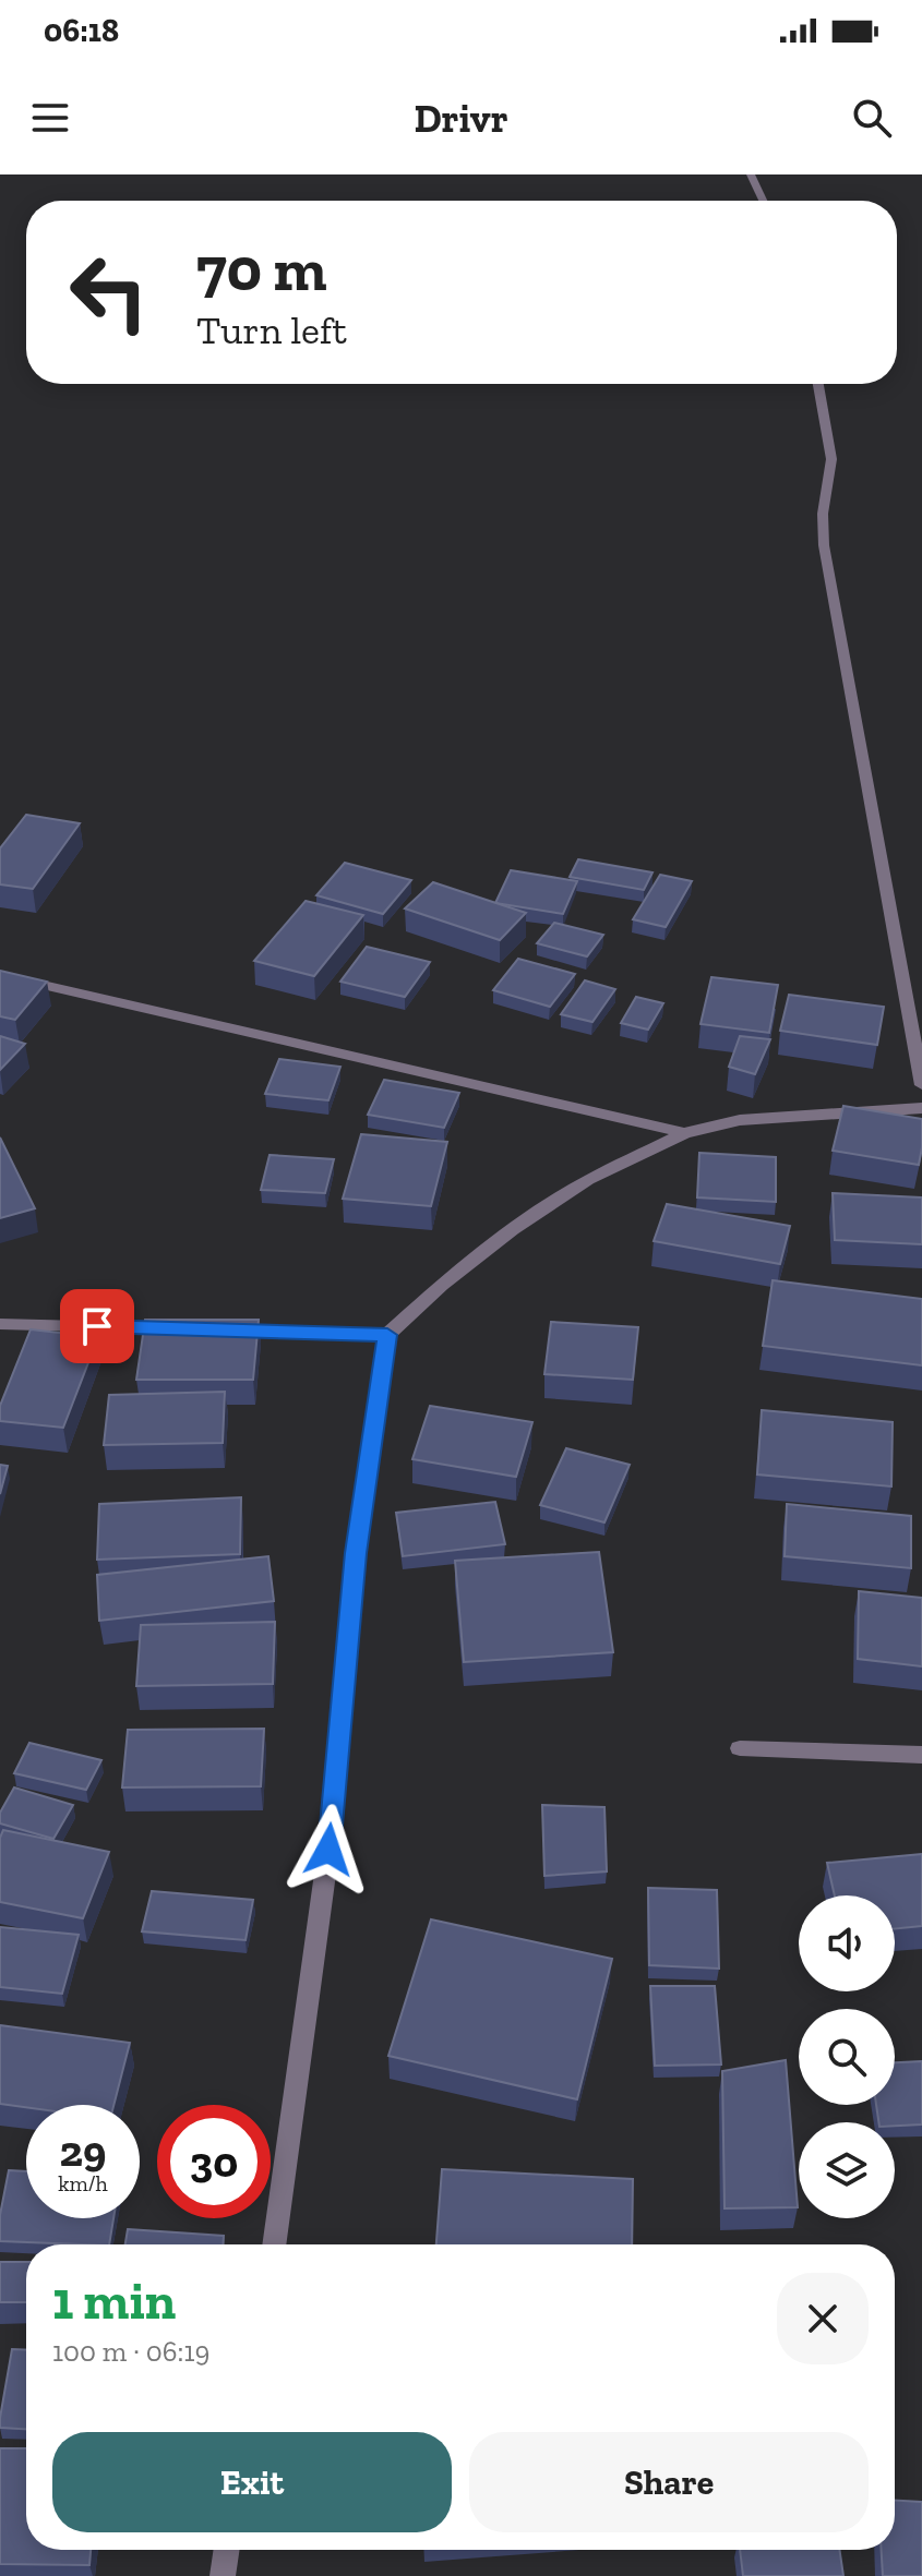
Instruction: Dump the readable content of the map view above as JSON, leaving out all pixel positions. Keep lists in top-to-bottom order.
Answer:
{
  "page": {
    "status": "06:18",
    "header": "Drivr",
    "turn": ["70 m", "Turn left"],
    "speed": "29 km/h",
    "limit": "30",
    "heading": ["1 min", "100 m · 06:19"],
    "buttons": ["Exit", "Share"]
  }
}
